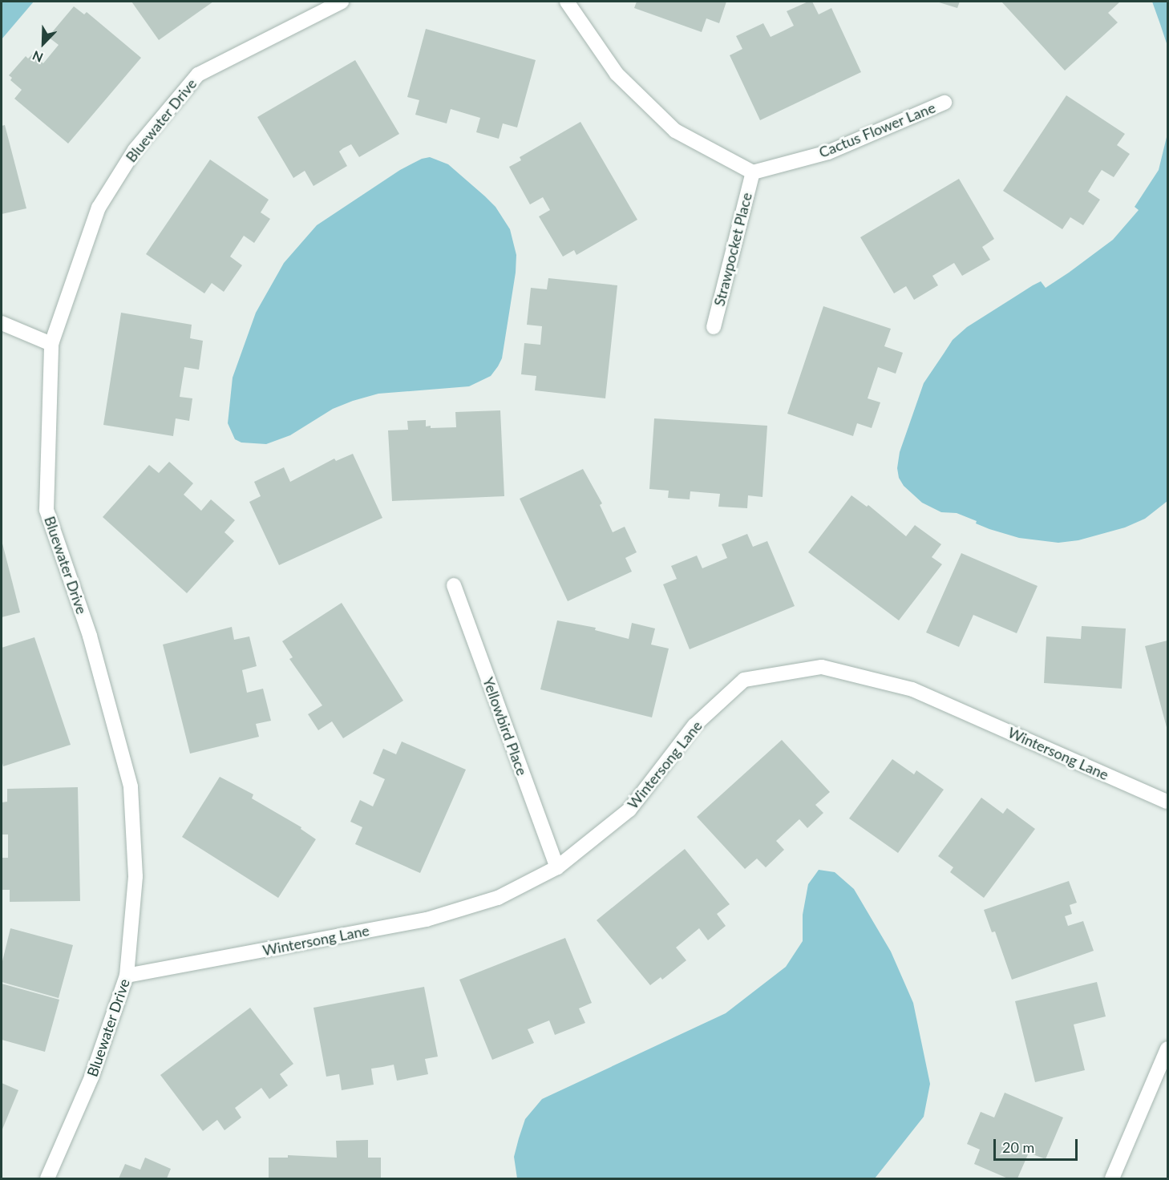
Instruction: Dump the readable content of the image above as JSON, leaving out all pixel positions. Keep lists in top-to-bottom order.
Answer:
{
  "streets": {
    "street": [
      "Bluewater Drive",
      "Cactus Flower Lane",
      "Strawpocket Place",
      "Yellowbird Place",
      "Wintersong Lane"
    ]
  },
  "crossings": [
    ["Bluewater Drive", "Wintersong Lane"],
    ["Cactus Flower Lane", "Strawpocket Place"],
    ["Yellowbird Place", "Wintersong Lane"]
  ],
  "scale_bar": "20 m",
  "north": "bottom left"
}
